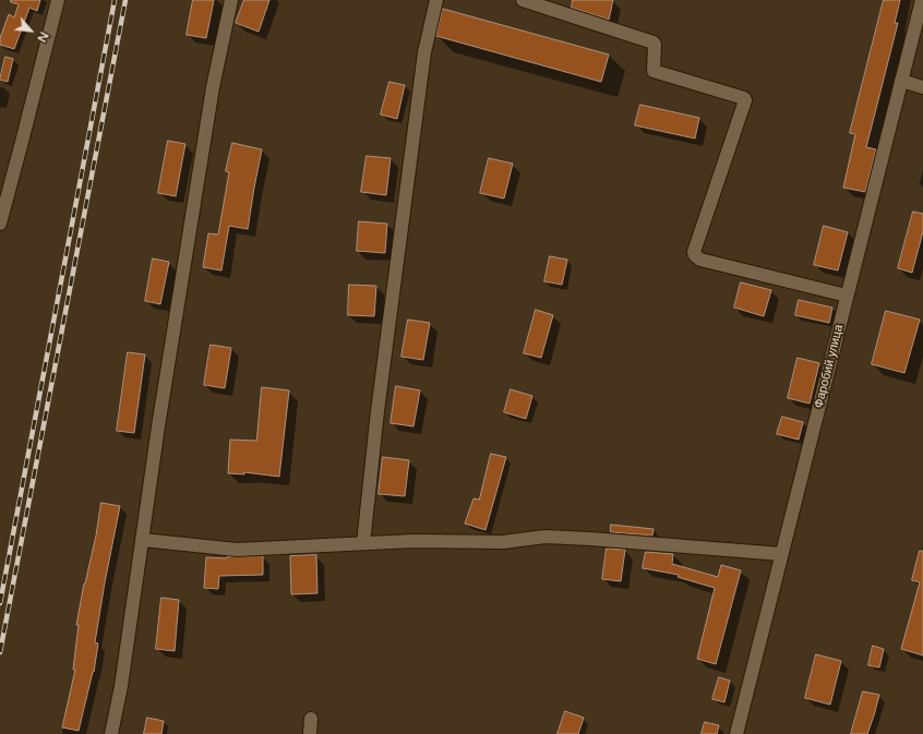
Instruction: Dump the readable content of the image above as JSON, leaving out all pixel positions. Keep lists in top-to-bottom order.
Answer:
{
  "streets": {
    "street": ["Фаробий улица"]
  },
  "north": "bottom right"
}
